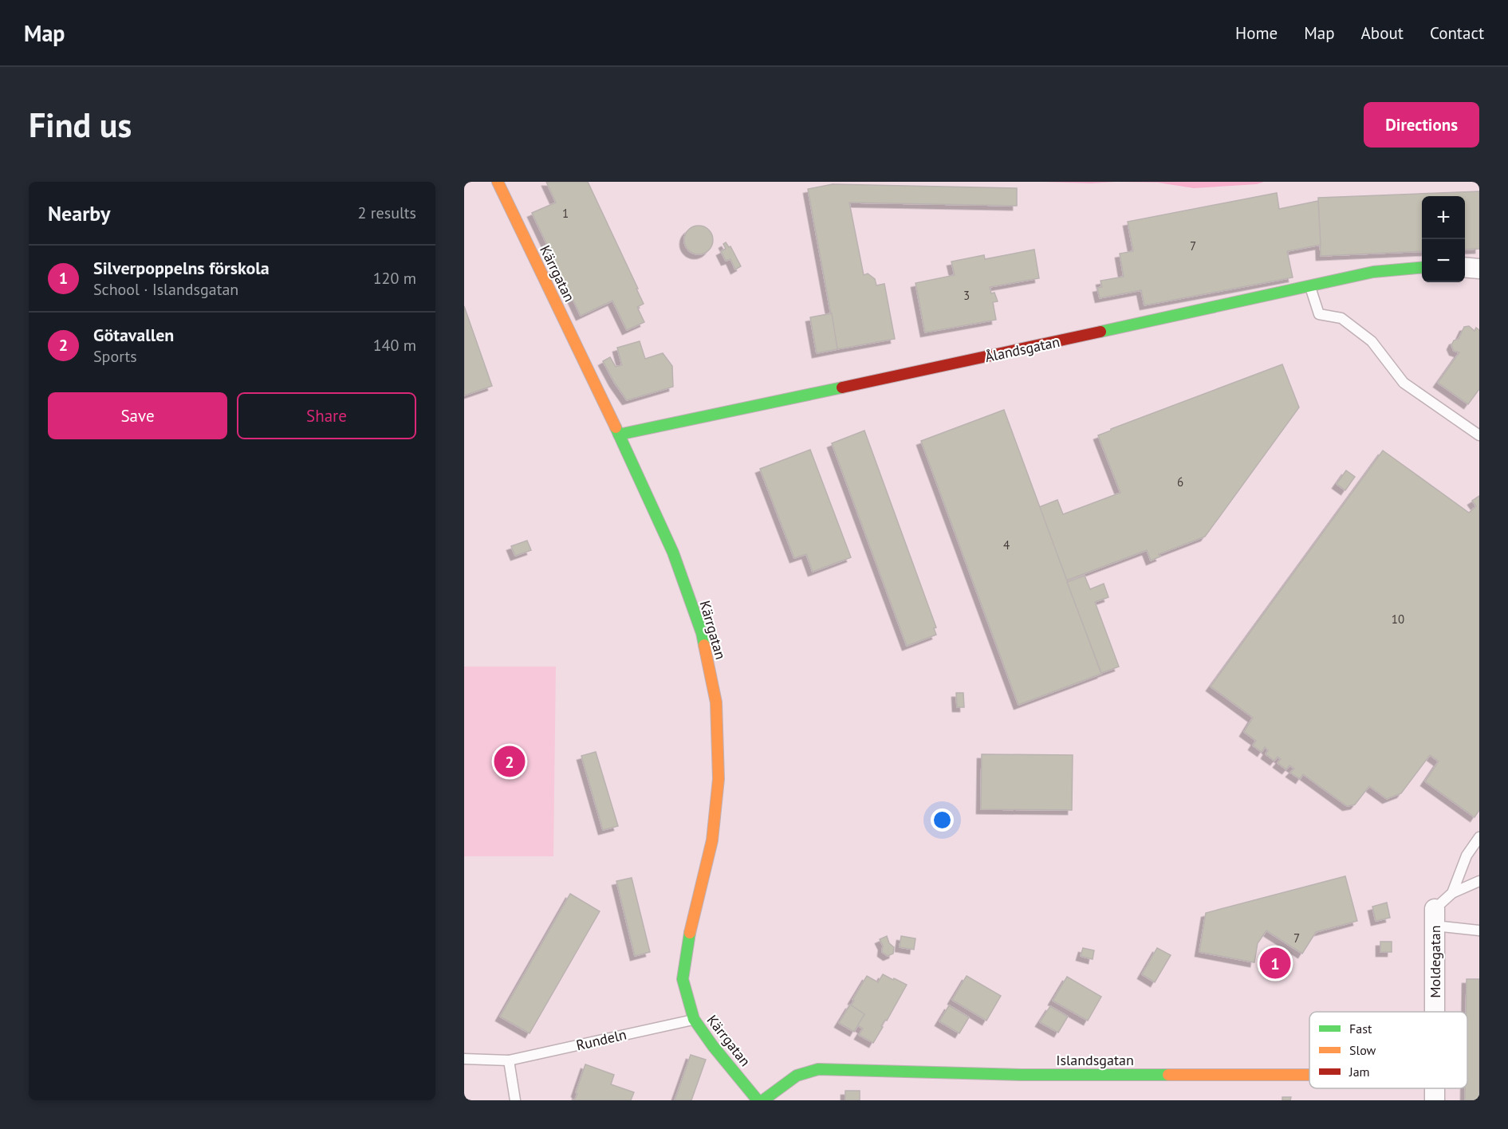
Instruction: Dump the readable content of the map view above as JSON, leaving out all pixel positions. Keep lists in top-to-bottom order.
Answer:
{
  "streets": {
    "street": [
      "Kärrgatan",
      "Ålandsgatan",
      "Moldegatan",
      "Islandsgatan"
    ],
    "lane": ["Rundeln"]
  },
  "crossings": [
    ["Kärrgatan", "Ålandsgatan"],
    ["Kärrgatan", "Rundeln"]
  ],
  "house_numbers": [
    "1",
    "7",
    "3",
    "6",
    "4",
    "10",
    "7"
  ],
  "legend": ["Fast", "Slow", "Jam"],
  "page": {
    "header": "Map",
    "nav": [
      "Home",
      "Map",
      "About",
      "Contact"
    ],
    "buttons": [
      "Directions",
      ["Save", "Share"]
    ],
    "title": "Find us",
    "heading": ["Nearby", "2 results"],
    "map_buttons": ["+", "−"],
    "list": [
      {
        "mark": "1",
        "name": "Silverpoppelns förskola",
        "note": "School · Islandsgatan",
        "value": "120 m"
      },
      {
        "mark": "2",
        "name": "Götavallen",
        "note": "Sports",
        "value": "140 m"
      }
    ],
    "pins": ["2", "1"]
  }
}
